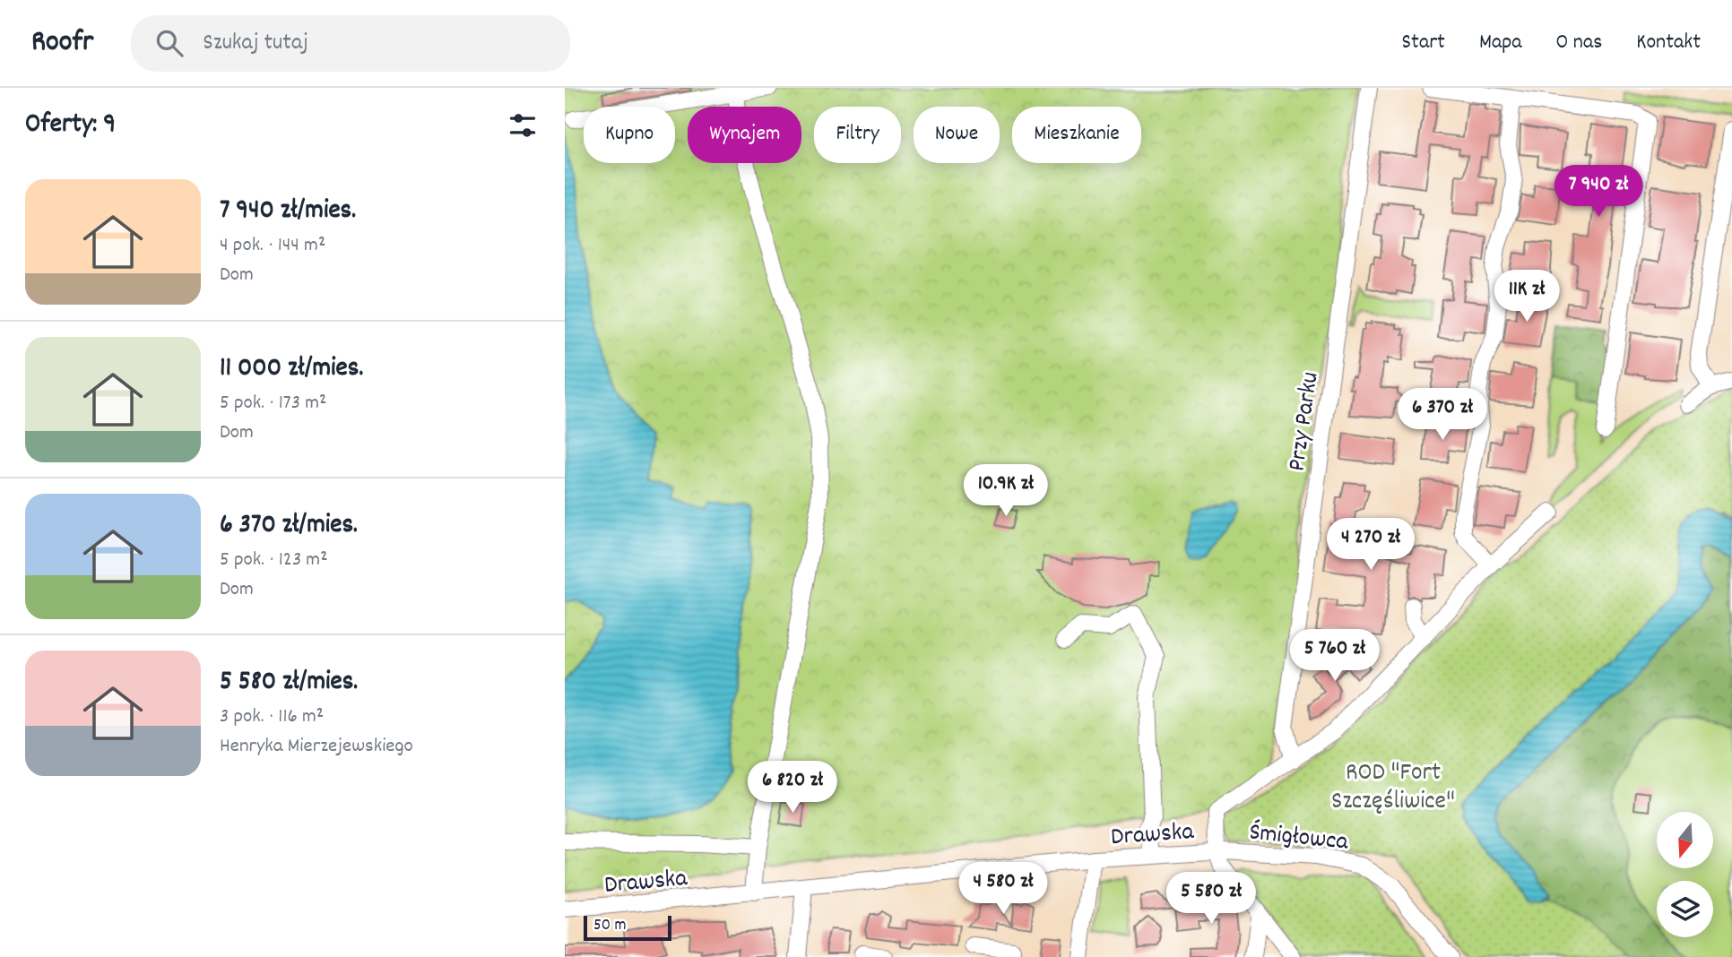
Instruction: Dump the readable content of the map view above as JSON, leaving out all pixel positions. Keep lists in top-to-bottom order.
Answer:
{
  "streets": {
    "street": ["Przy Parku", "Drawska", "Śmigłowca"]
  },
  "crossings": [
    ["Przy Parku", "Drawska"],
    ["Drawska", "Śmigłowca"]
  ],
  "parks": ["ROD \"Fort Szczęśliwice\""],
  "scale_bar": "50 m",
  "north": "bottom",
  "page": {
    "header": "Roofr",
    "search": "Szukaj tutaj",
    "nav": [
      "Start",
      "Mapa",
      "O nas",
      "Kontakt"
    ],
    "heading": "Oferty: 9",
    "chip": [
      "Kupno",
      "Wynajem",
      "Filtry",
      "Nowe",
      "Mieszkanie"
    ],
    "list": [
      {
        "name": "7 940 zł/mies.",
        "note": "4 pok. · 144 m² · Dom"
      },
      {
        "name": "11 000 zł/mies.",
        "note": "5 pok. · 173 m² · Dom"
      },
      {
        "name": "6 370 zł/mies.",
        "note": "5 pok. · 123 m² · Dom"
      },
      {
        "name": "5 580 zł/mies.",
        "note": "3 pok. · 116 m² · Henryka Mierzejewskiego"
      }
    ],
    "price": [
      "7 940 zł",
      "11K zł",
      "6 370 zł",
      "10.9K zł",
      "4 270 zł",
      "5 760 zł",
      "6 820 zł",
      "4 580 zł",
      "5 580 zł"
    ],
    "scale": "50 m"
  }
}
